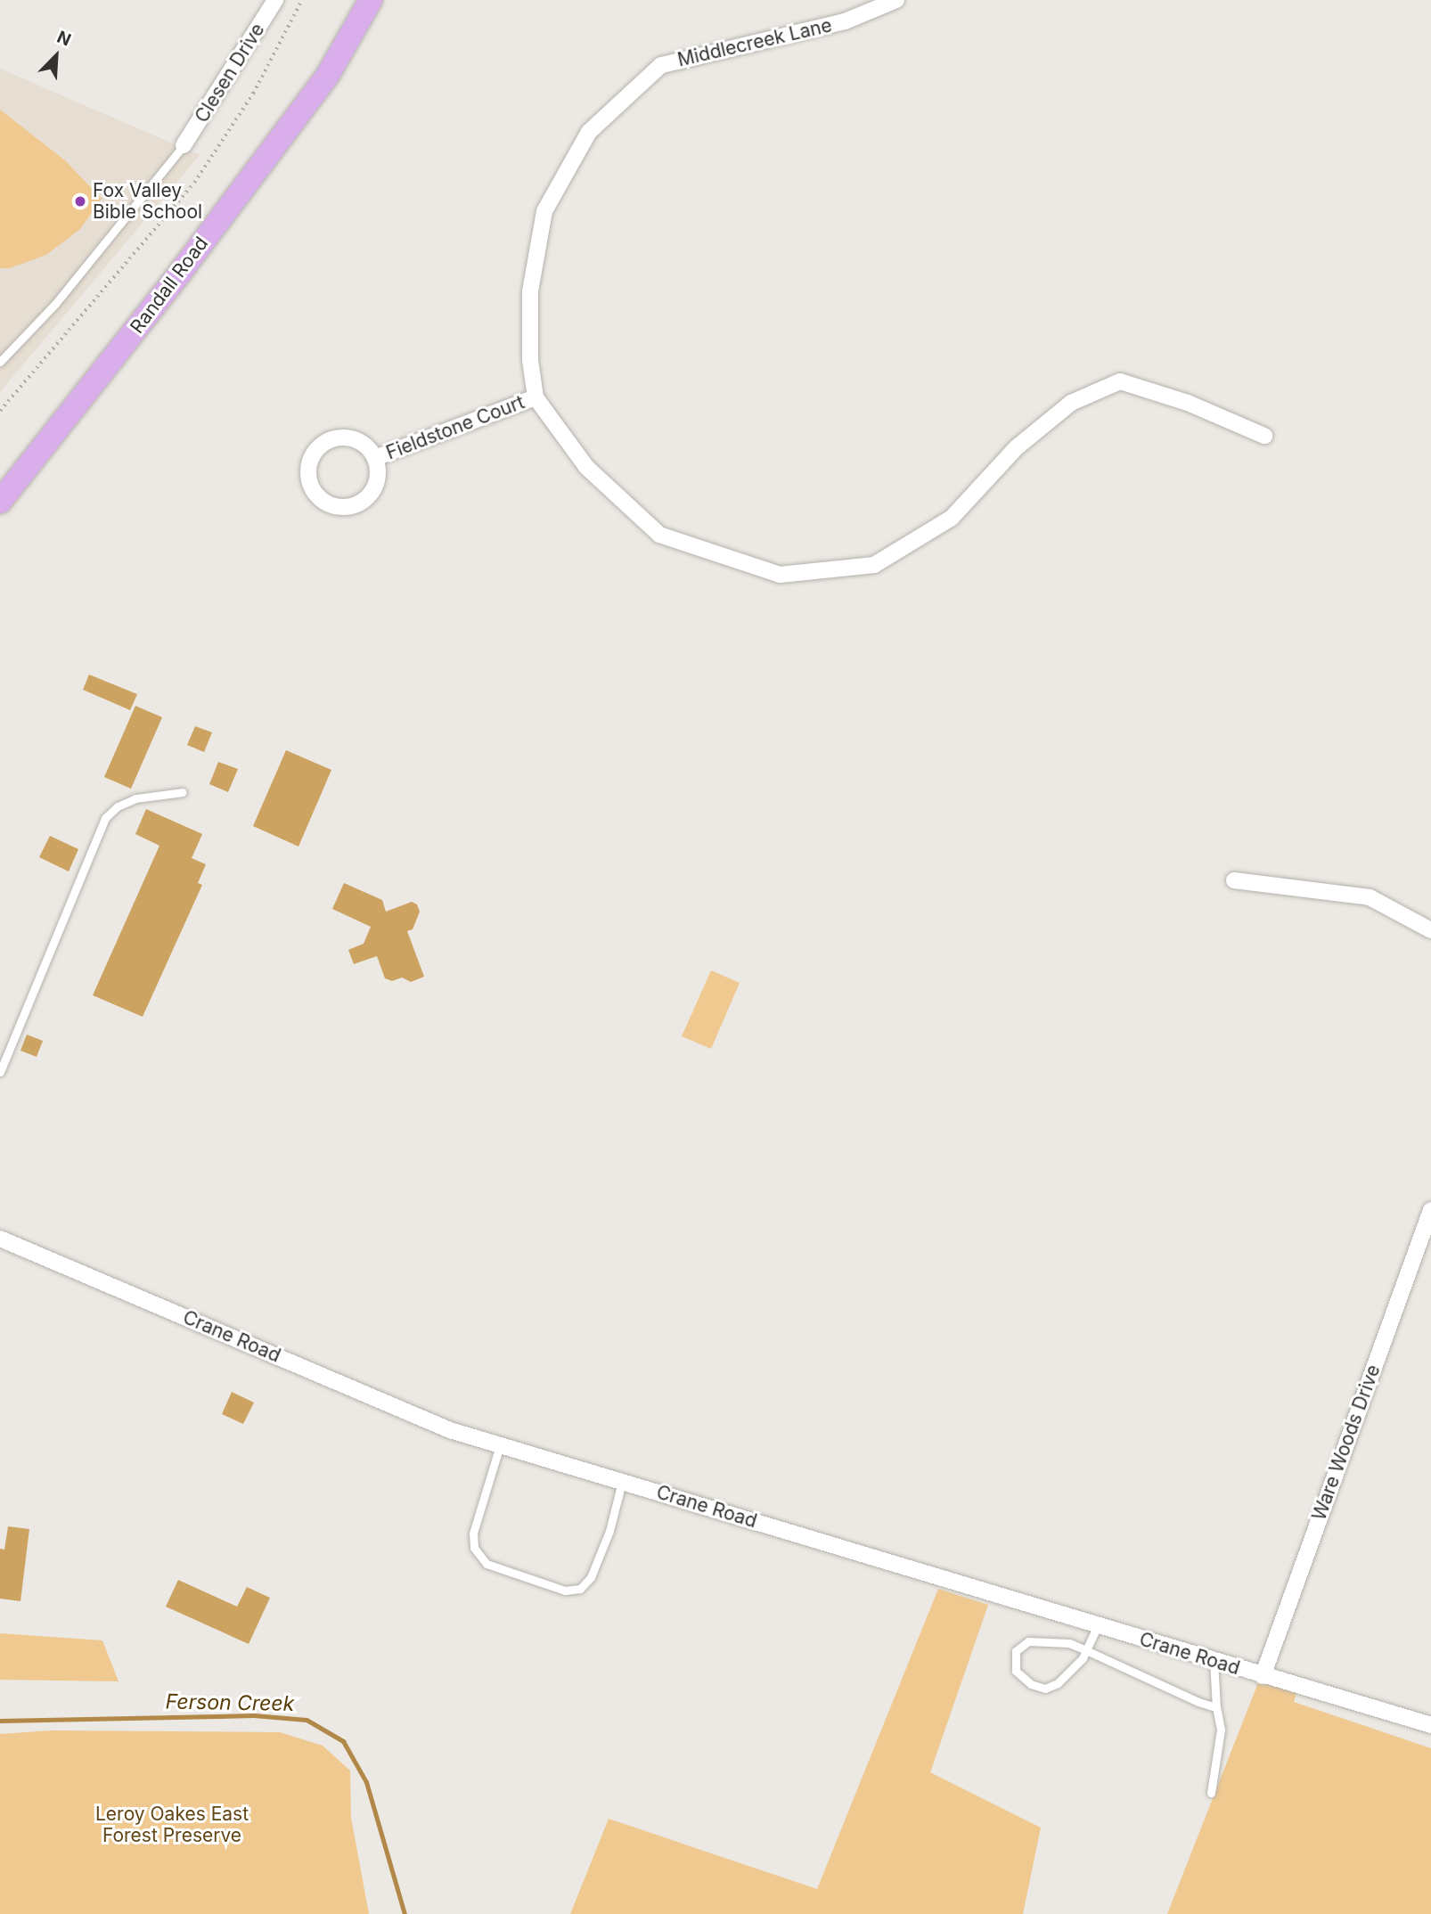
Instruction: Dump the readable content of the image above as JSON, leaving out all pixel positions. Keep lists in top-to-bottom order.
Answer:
{
  "streets": {
    "main road": ["Randall Road"],
    "street": [
      "Middlecreek Lane",
      "Clesen Drive",
      "Fieldstone Court",
      "Crane Road",
      "Ware Woods Drive"
    ]
  },
  "crossings": [
    ["Middlecreek Lane", "Fieldstone Court"],
    ["Crane Road", "Ware Woods Drive"]
  ],
  "water": ["Ferson Creek"],
  "parks": ["Leroy Oakes East Forest Preserve"],
  "places": ["Fox Valley Bible School"],
  "north": "top right"
}
